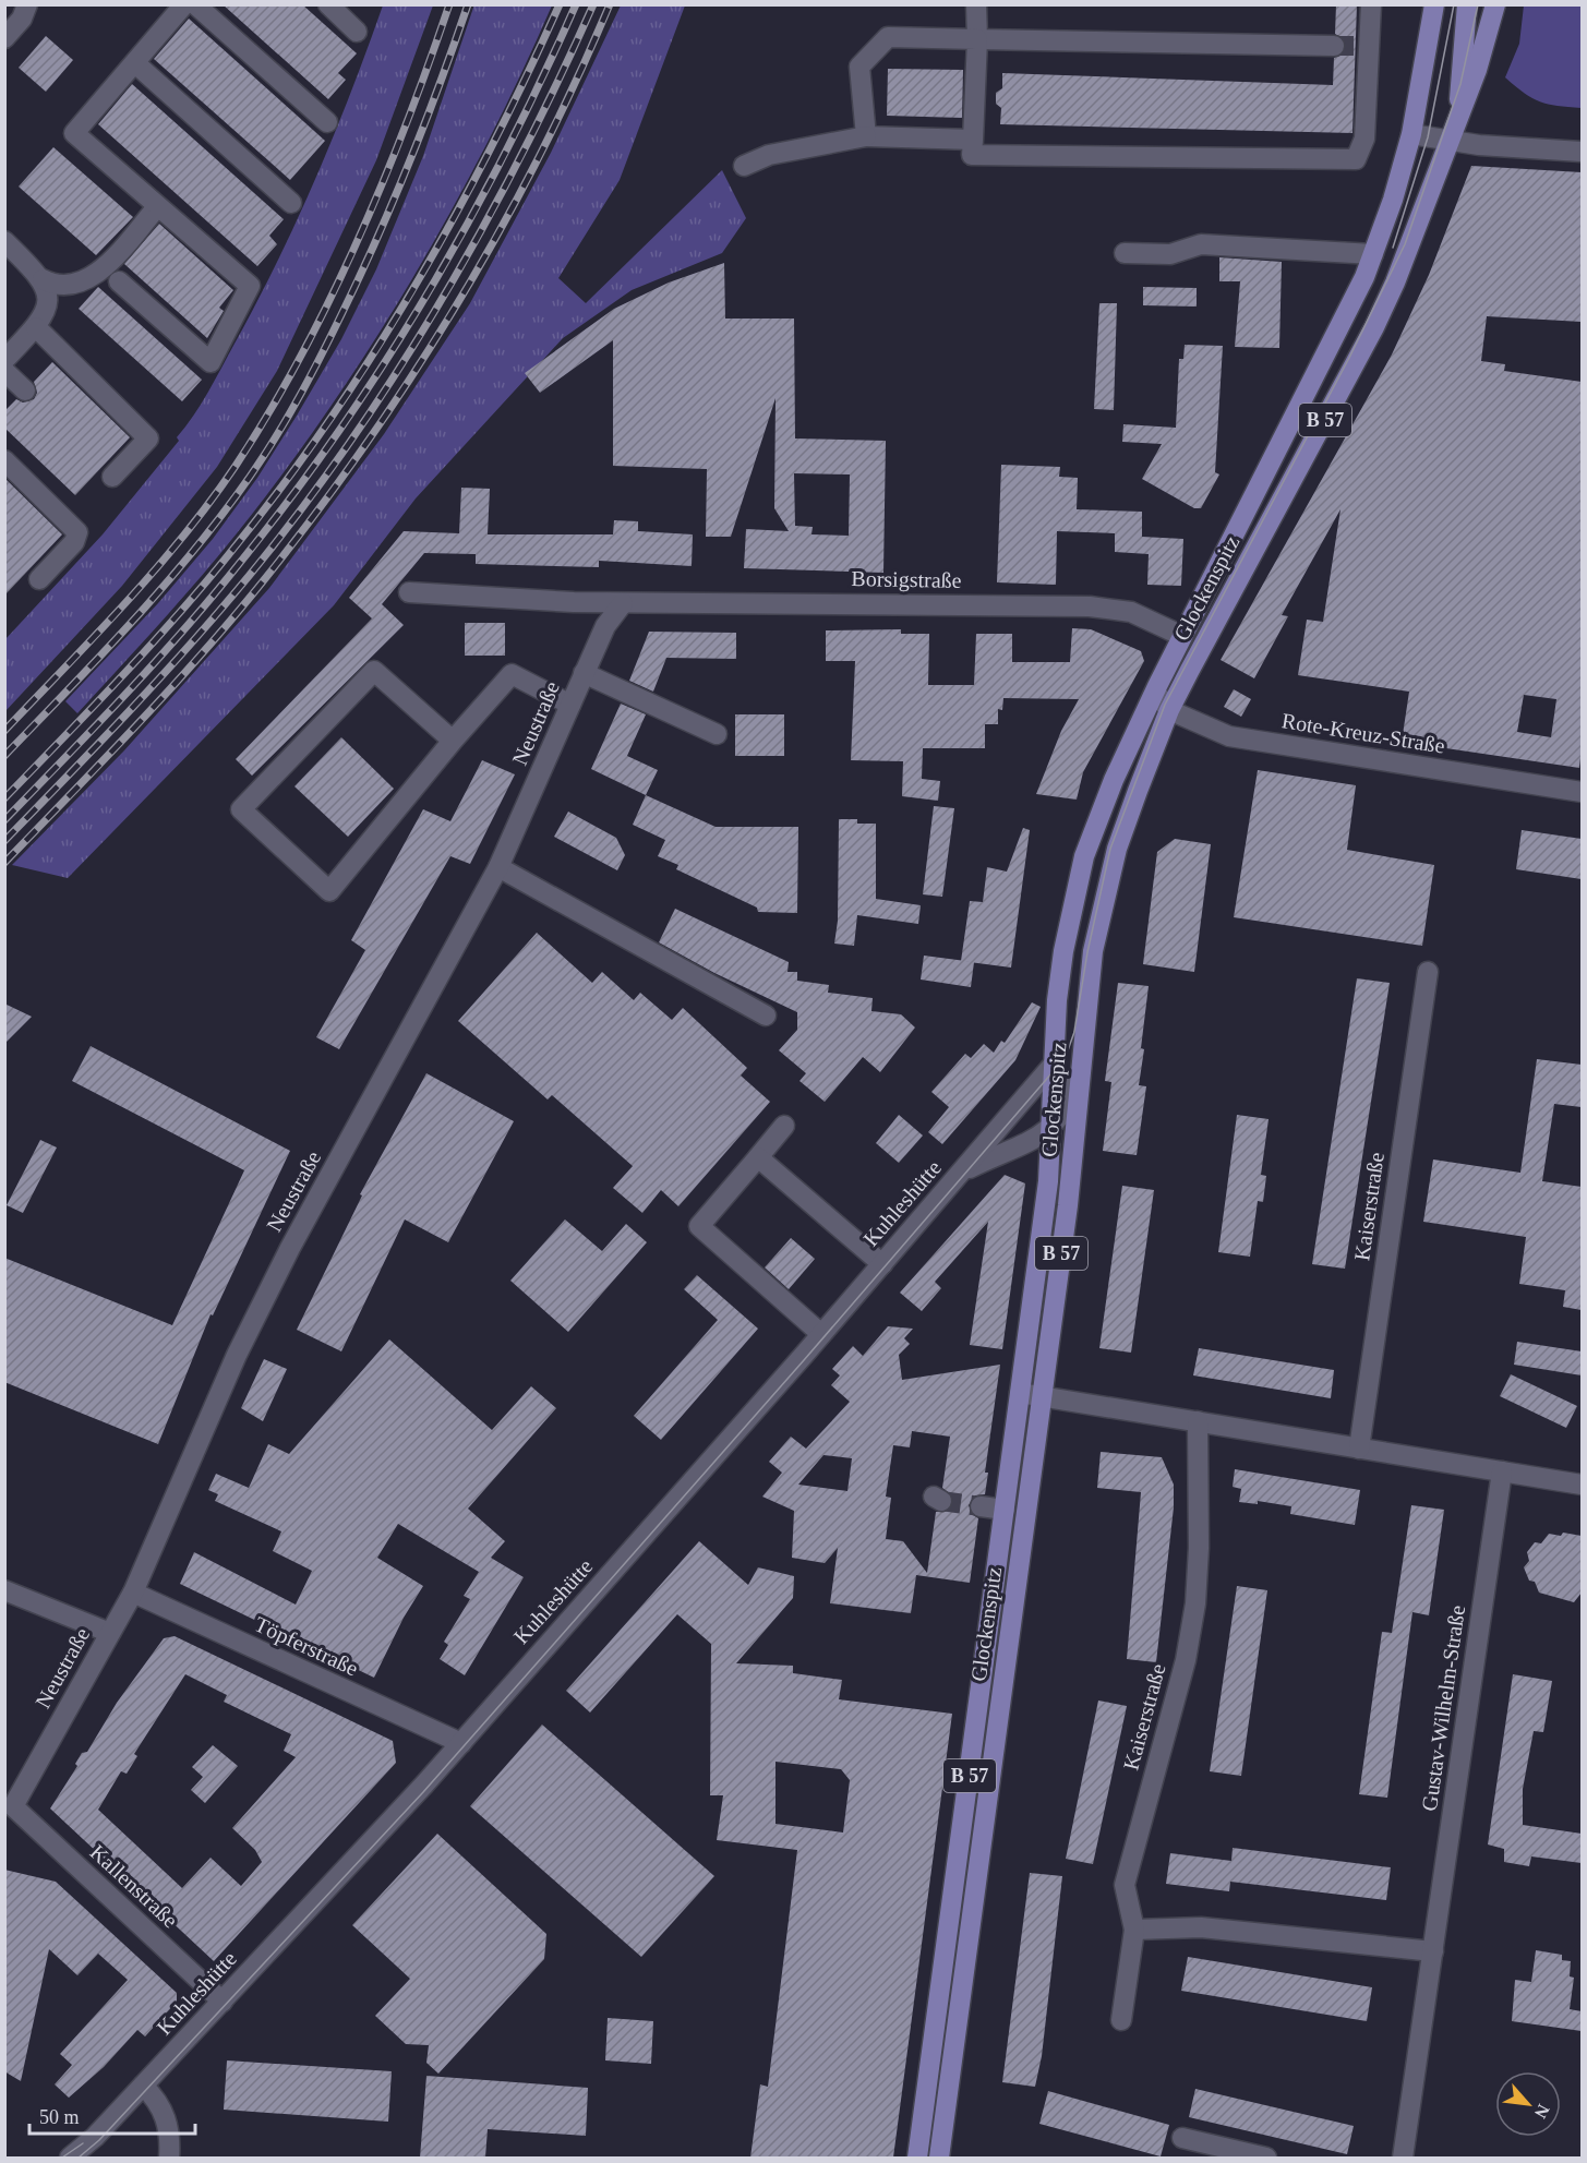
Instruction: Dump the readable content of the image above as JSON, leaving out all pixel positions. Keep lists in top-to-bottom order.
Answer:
{
  "streets": {
    "main road": ["B 57", "Glockenspitz"],
    "street": [
      "Borsigstraße",
      "Neustraße",
      "Rote-Kreuz-Straße",
      "Kuhleshütte",
      "Kaiserstraße",
      "Töpferstraße",
      "Gustav-Wilhelm-Straße",
      "Kallenstraße"
    ]
  },
  "crossings": [
    ["B 57", "Glockenspitz"],
    ["Borsigstraße", "Glockenspitz"],
    ["Borsigstraße", "Neustraße"],
    ["Glockenspitz", "Rote-Kreuz-Straße"],
    ["Glockenspitz", "Kuhleshütte"],
    ["Neustraße", "Töpferstraße"],
    ["Neustraße", "Kallenstraße"],
    ["Kuhleshütte", "Töpferstraße"],
    ["Kuhleshütte", "Kallenstraße"]
  ],
  "scale_bar": "50 m",
  "north": "bottom right"
}
